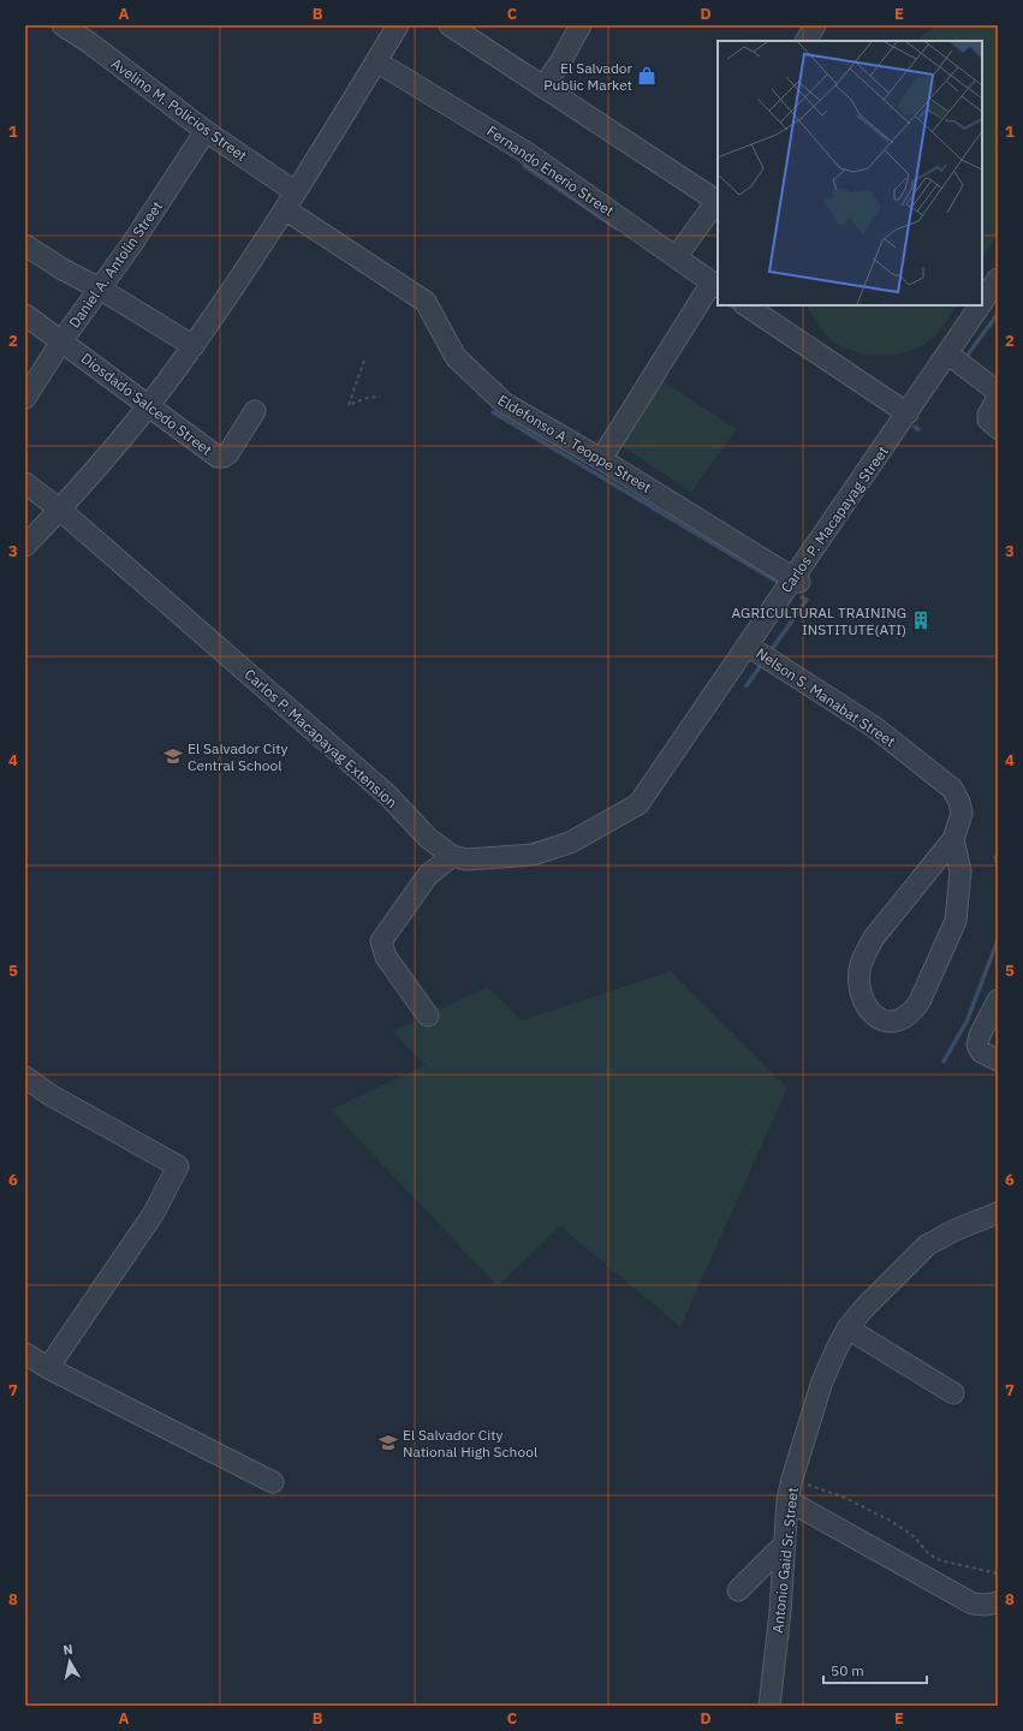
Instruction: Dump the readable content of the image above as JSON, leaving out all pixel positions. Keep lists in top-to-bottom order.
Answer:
{
  "streets": {
    "street": [
      "Avelino M. Policios Street",
      "Fernando Enerio Street",
      "Daniel A. Antolin Street",
      "Diosdado Salcedo Street",
      "Eldefonso A. Teoppe Street",
      "Carlos P. Macapayag Street",
      "Nelson S. Manabat Street",
      "Carlos P. Macapayag Extension",
      "Antonio Gaid Sr. Street"
    ]
  },
  "crossings": [
    ["Avelino M. Policios Street", "Daniel A. Antolin Street"],
    ["Avelino M. Policios Street", "Eldefonso A. Teoppe Street"],
    ["Daniel A. Antolin Street", "Diosdado Salcedo Street"],
    ["Eldefonso A. Teoppe Street", "Carlos P. Macapayag Street"],
    ["Carlos P. Macapayag Street", "Nelson S. Manabat Street"],
    ["Carlos P. Macapayag Street", "Carlos P. Macapayag Extension"]
  ],
  "places": {
    "shop": ["El Salvador Public Market"],
    "building": ["AGRICULTURAL TRAINING INSTITUTE(ATI)"],
    "school or university": ["El Salvador City Central School", "El Salvador City National High School"]
  },
  "scale_bar": "50 m",
  "north": "top",
  "grid": {
    "columns": [
      "A",
      "B",
      "C",
      "D",
      "E"
    ],
    "rows": [
      "1",
      "2",
      "3",
      "4",
      "5",
      "6",
      "7",
      "8"
    ]
  }
}
